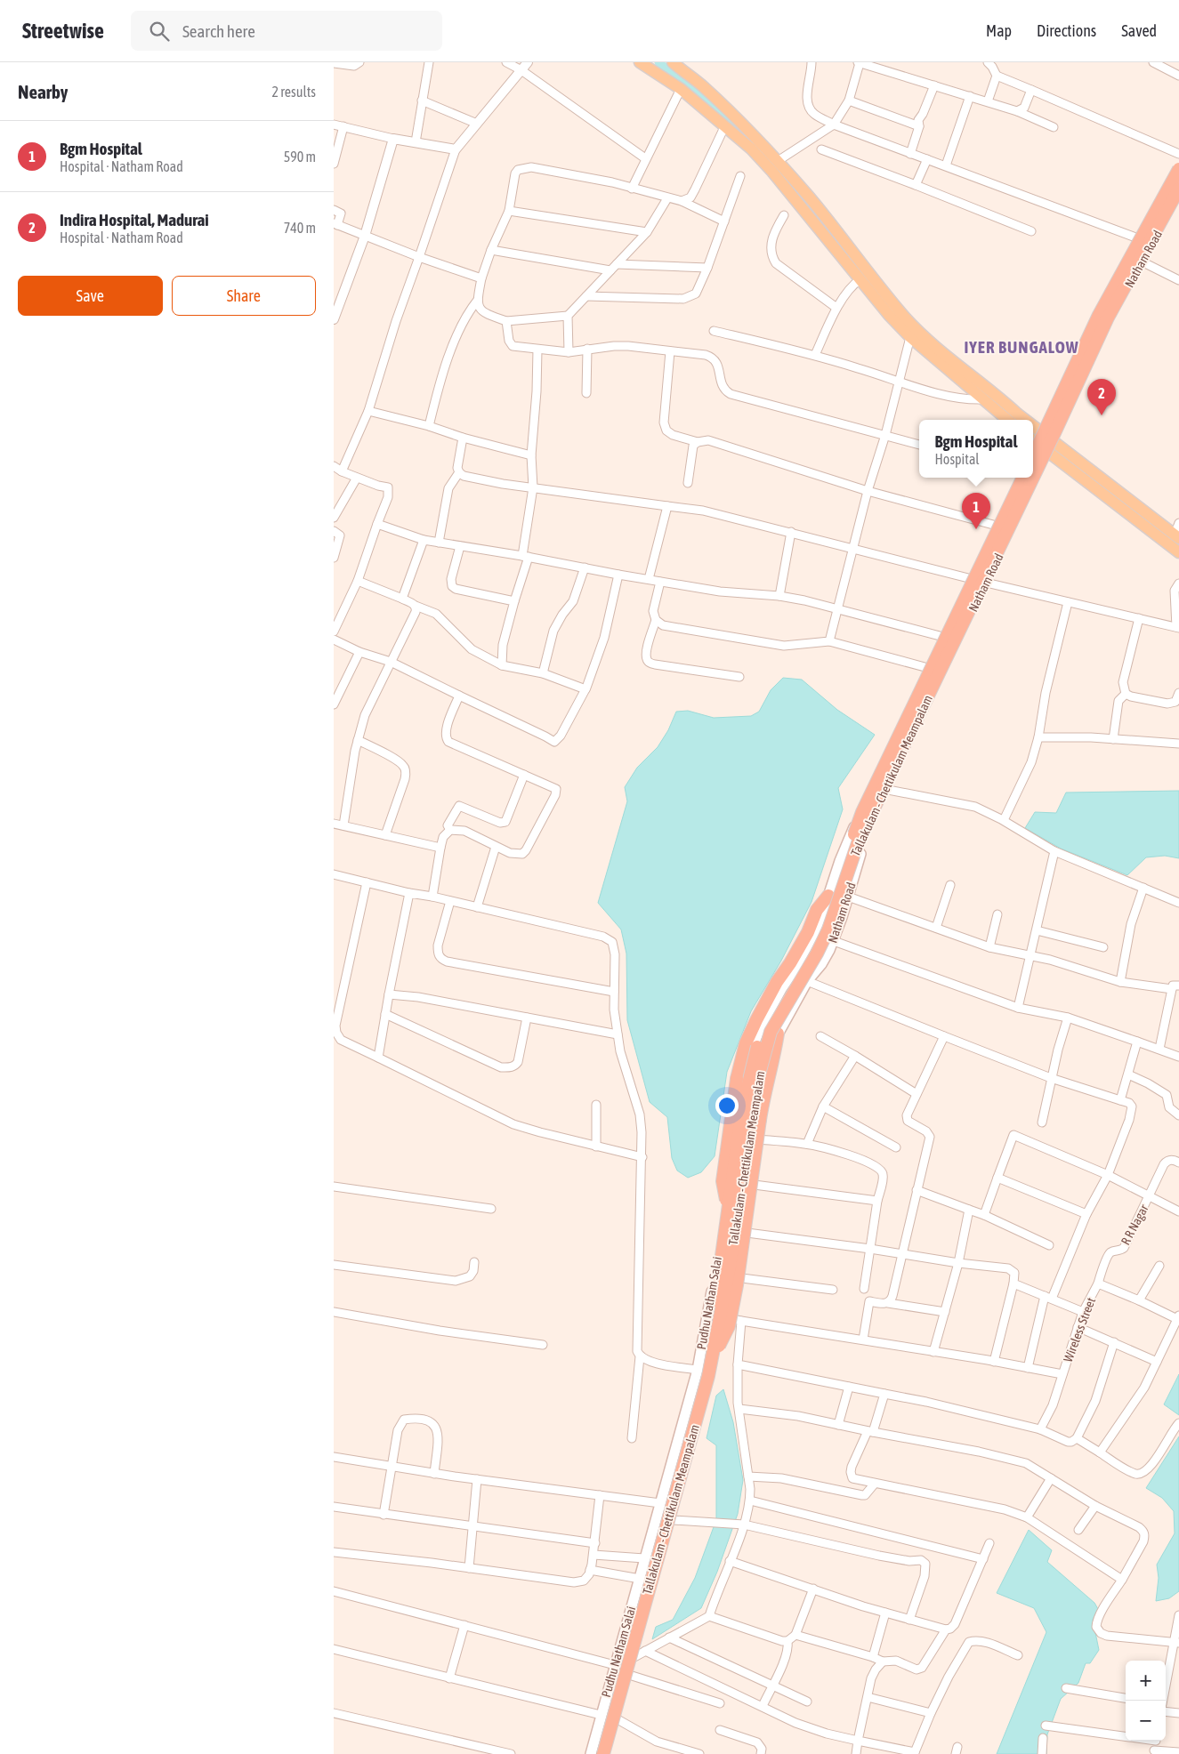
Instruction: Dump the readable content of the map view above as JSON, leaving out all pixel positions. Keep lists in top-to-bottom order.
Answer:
{
  "streets": {
    "highway": ["Tallakulam - Chettikulam Meampalam"],
    "main road": ["Natham Road", "Pudhu Natham Salai"],
    "street": ["R R Nagar", "Wireless Street"]
  },
  "crossings": [
    ["Natham Road", "Pudhu Natham Salai"],
    ["R R Nagar", "Wireless Street"]
  ],
  "districts": ["IYER BUNGALOW"],
  "page": {
    "header": "Streetwise",
    "search": "Search here",
    "nav": ["Map", "Directions", "Saved"],
    "heading": ["Nearby", "2 results"],
    "list": [
      {
        "mark": "1",
        "name": "Bgm Hospital",
        "note": "Hospital · Natham Road",
        "value": "590 m"
      },
      {
        "mark": "2",
        "name": "Indira Hospital, Madurai",
        "note": "Hospital · Natham Road",
        "value": "740 m"
      }
    ],
    "buttons": ["Save", "Share"],
    "pins": ["2", "1"],
    "popup": ["Bgm Hospital", "Hospital"],
    "map_buttons": ["+", "−"]
  }
}
